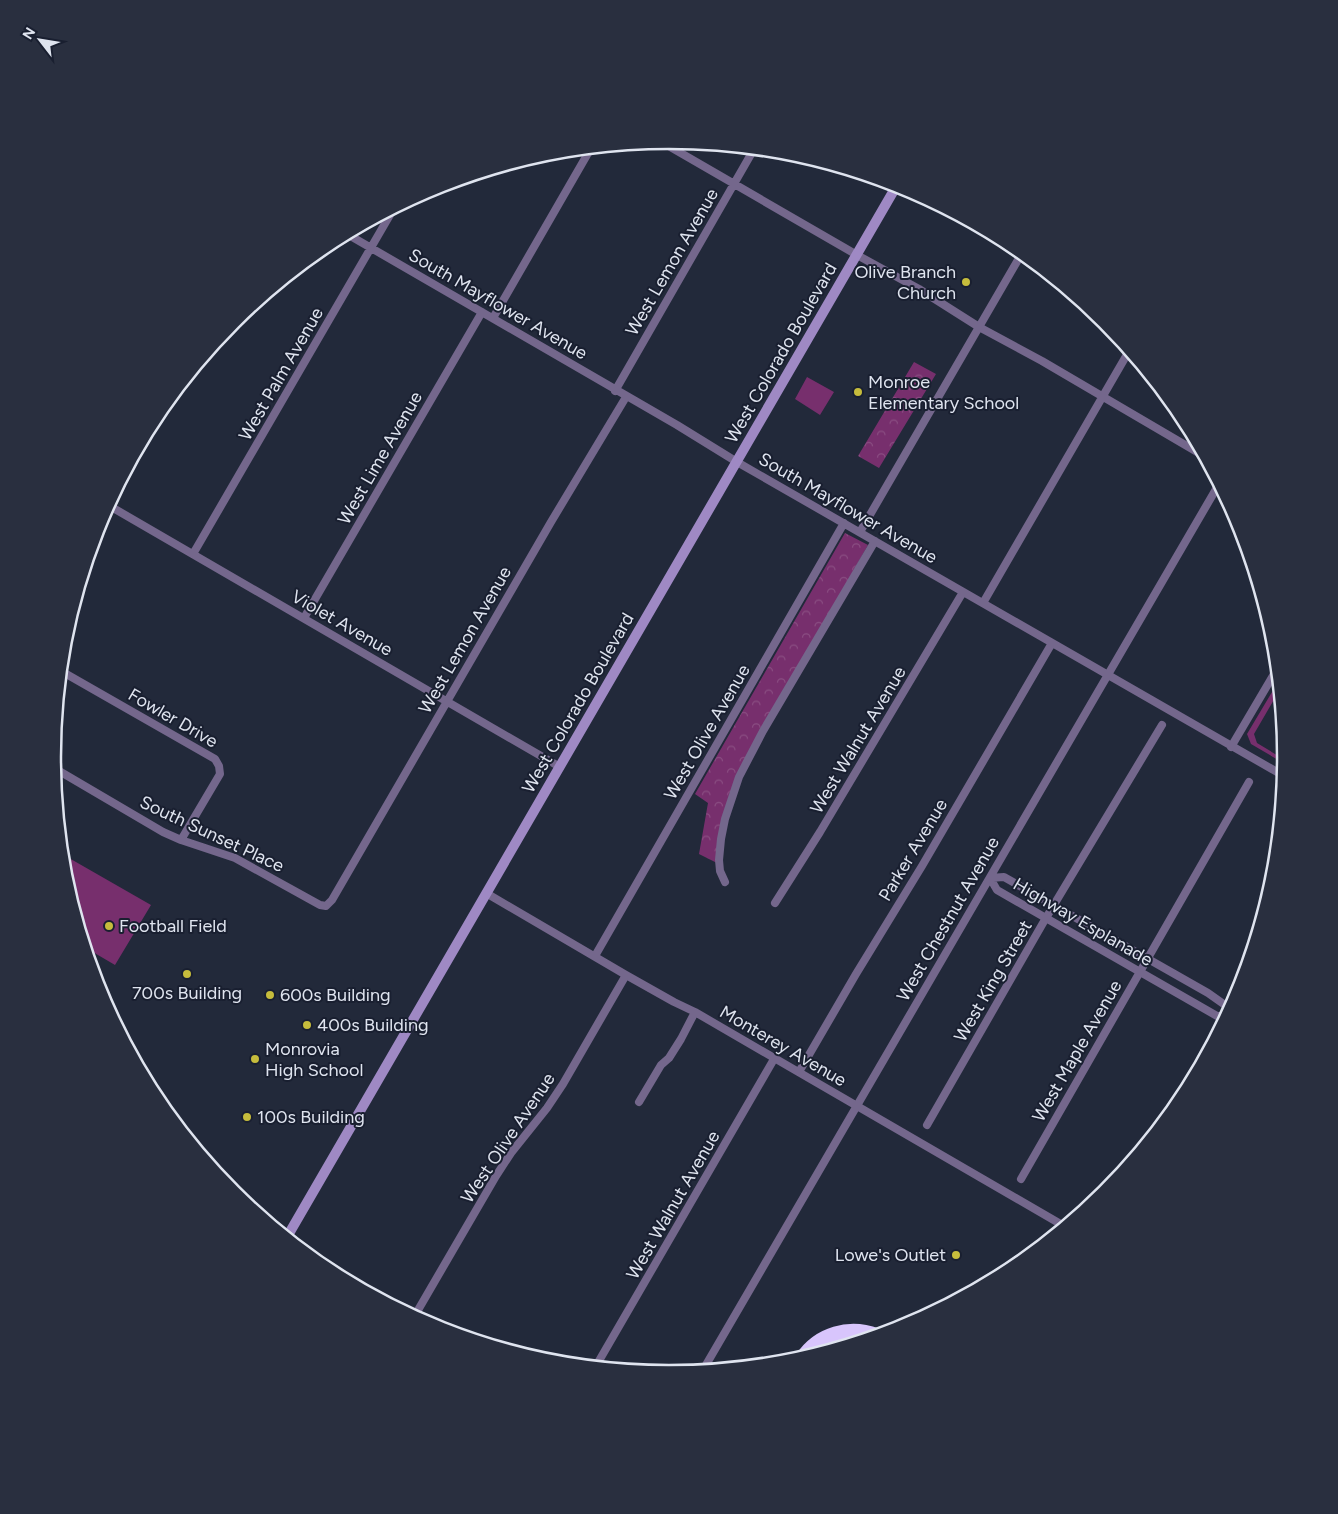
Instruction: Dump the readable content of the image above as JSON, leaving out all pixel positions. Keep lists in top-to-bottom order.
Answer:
{
  "streets": {
    "street": [
      "West Lemon Avenue",
      "South Mayflower Avenue",
      "West Colorado Boulevard",
      "West Palm Avenue",
      "West Lime Avenue",
      "Violet Avenue",
      "Fowler Drive",
      "West Olive Avenue",
      "West Walnut Avenue",
      "South Sunset Place",
      "Parker Avenue",
      "West Chestnut Avenue",
      "Highway Esplanade",
      "West King Street",
      "Monterey Avenue",
      "West Maple Avenue"
    ]
  },
  "crossings": [
    ["West Lemon Avenue", "South Mayflower Avenue"],
    ["West Lemon Avenue", "Violet Avenue"],
    ["West Lemon Avenue", "South Sunset Place"],
    ["South Mayflower Avenue", "West Colorado Boulevard"],
    ["South Mayflower Avenue", "West Palm Avenue"],
    ["South Mayflower Avenue", "West Lime Avenue"],
    ["South Mayflower Avenue", "West Olive Avenue"],
    ["South Mayflower Avenue", "West Walnut Avenue"],
    ["South Mayflower Avenue", "Parker Avenue"],
    ["South Mayflower Avenue", "West Chestnut Avenue"],
    ["West Colorado Boulevard", "Violet Avenue"],
    ["West Colorado Boulevard", "Monterey Avenue"],
    ["West Palm Avenue", "Violet Avenue"],
    ["West Lime Avenue", "Violet Avenue"],
    ["Fowler Drive", "South Sunset Place"],
    ["West Olive Avenue", "Monterey Avenue"],
    ["West Walnut Avenue", "Monterey Avenue"],
    ["Parker Avenue", "Monterey Avenue"],
    ["West Chestnut Avenue", "Highway Esplanade"],
    ["West Chestnut Avenue", "Monterey Avenue"],
    ["Highway Esplanade", "West King Street"],
    ["Highway Esplanade", "West Maple Avenue"]
  ],
  "places": [
    "Olive Branch Church",
    "Monroe Elementary School",
    "Football Field",
    "700s Building",
    "600s Building",
    "400s Building",
    "Monrovia High School",
    "100s Building",
    "Lowe's Outlet"
  ],
  "north": "top left"
}
